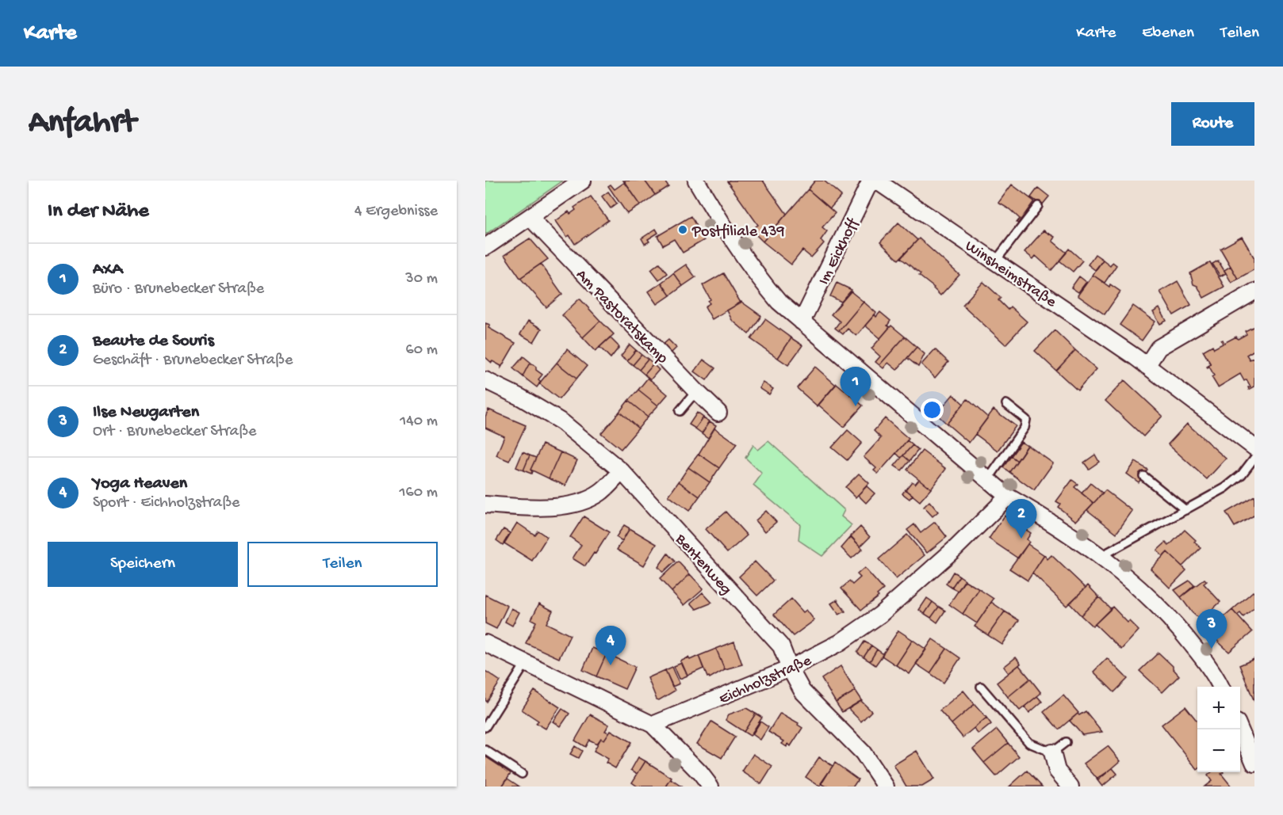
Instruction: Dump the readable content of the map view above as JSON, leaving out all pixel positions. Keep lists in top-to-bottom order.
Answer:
{
  "streets": {
    "street": [
      "Im Eickhoff",
      "Winsheimstraße",
      "Am Pastoratskamp",
      "Bentenweg",
      "Eichholzstraße"
    ]
  },
  "crossings": [
    ["Bentenweg", "Eichholzstraße"]
  ],
  "places": ["Postfiliale 439"],
  "page": {
    "header": "Karte",
    "nav": ["Karte", "Ebenen", "Teilen"],
    "buttons": [
      "Route",
      ["Speichern", "Teilen"]
    ],
    "title": "Anfahrt",
    "heading": ["In der Nähe", "4 Ergebnisse"],
    "list": [
      {
        "mark": "1",
        "name": "AXA",
        "note": "Büro · Brunebecker Straße",
        "value": "30 m"
      },
      {
        "mark": "2",
        "name": "Beaute de Souris",
        "note": "Geschäft · Brunebecker Straße",
        "value": "60 m"
      },
      {
        "mark": "3",
        "name": "Ilse Neugarten",
        "note": "Ort · Brunebecker Straße",
        "value": "140 m"
      },
      {
        "mark": "4",
        "name": "Yoga Heaven",
        "note": "Sport · Eichholzstraße",
        "value": "160 m"
      }
    ],
    "pins": [
      "1",
      "2",
      "3",
      "4"
    ],
    "map_buttons": ["+", "−"]
  }
}
